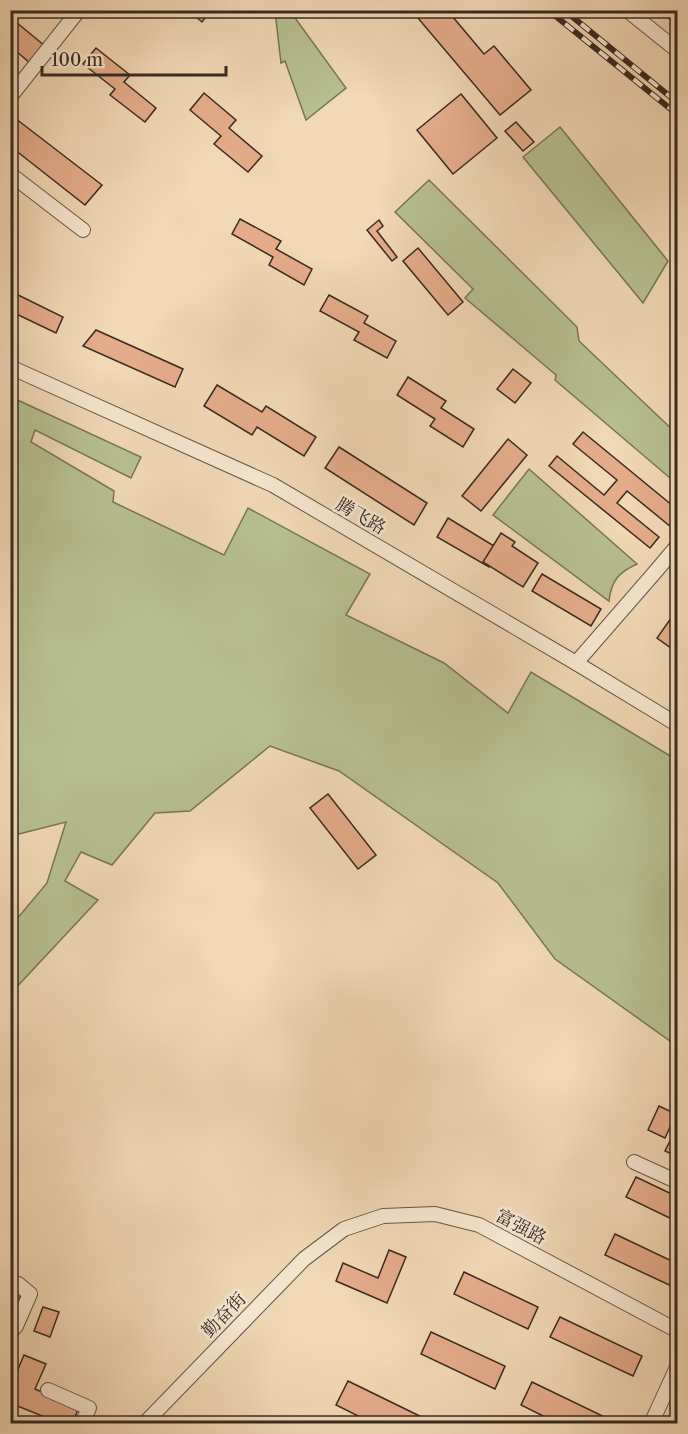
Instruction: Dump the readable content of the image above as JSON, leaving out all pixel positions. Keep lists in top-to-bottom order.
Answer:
{
  "streets": {
    "street": ["腾飞路", "富强路", "勤奋街"]
  },
  "crossings": [
    ["富强路", "勤奋街"]
  ],
  "scale_bar": "100 m"
}
